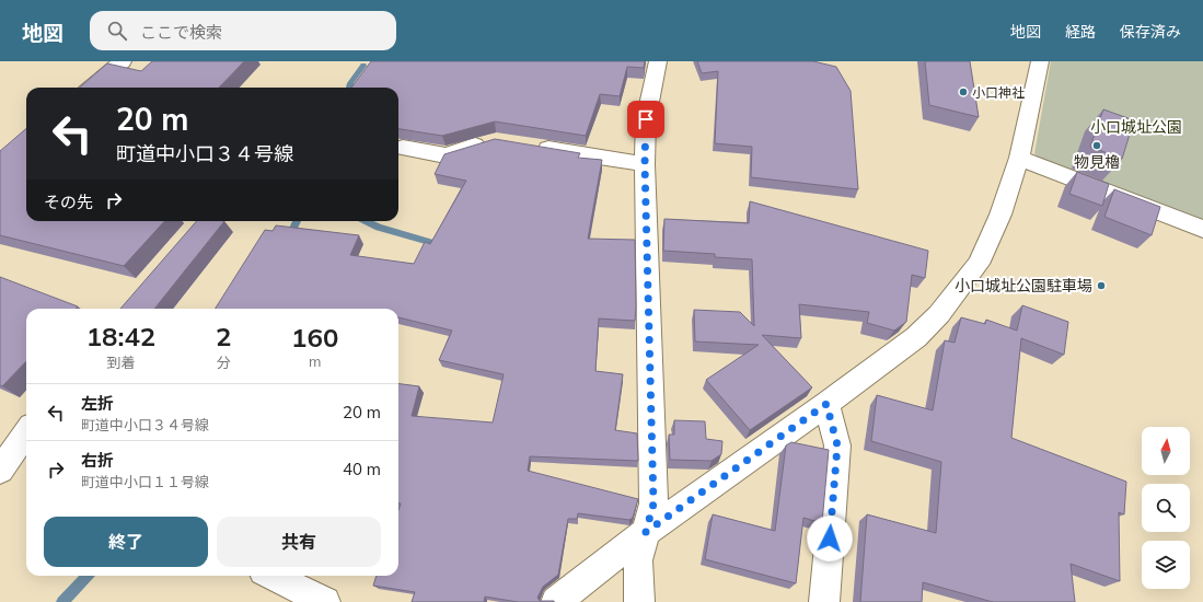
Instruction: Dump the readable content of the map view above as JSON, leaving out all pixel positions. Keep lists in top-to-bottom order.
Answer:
{
  "parks": ["小口城址公園"],
  "places": ["小口神社", "物見櫓", "小口城址公園駐車場"],
  "north": "top",
  "page": {
    "header": "地図",
    "search": "ここで検索",
    "nav": ["地図", "経路", "保存済み"],
    "turn": ["20 m", "町道中小口３４号線"],
    "then": "その先",
    "eta": [
      "18:42",
      "到着",
      "2",
      "分",
      "160",
      "m"
    ],
    "list": [
      {
        "name": "左折",
        "note": "町道中小口３４号線",
        "value": "20 m"
      },
      {
        "name": "右折",
        "note": "町道中小口１１号線",
        "value": "40 m"
      }
    ],
    "buttons": ["終了", "共有"]
  }
}
